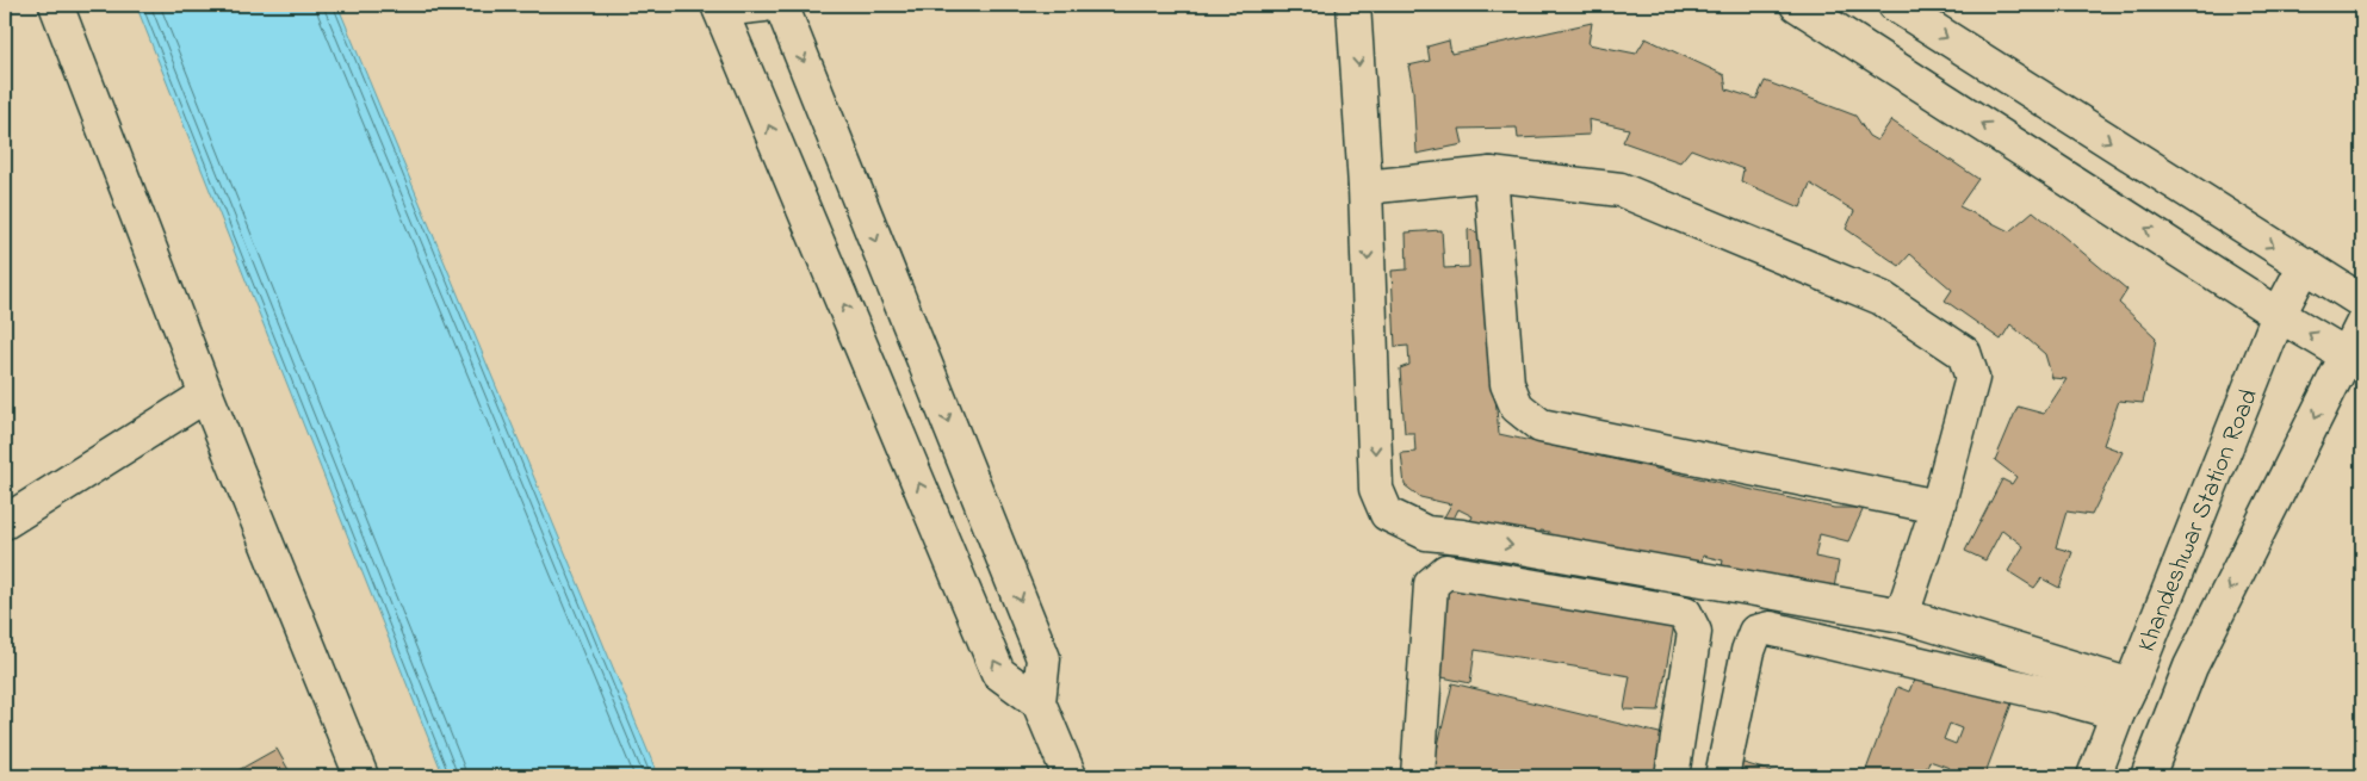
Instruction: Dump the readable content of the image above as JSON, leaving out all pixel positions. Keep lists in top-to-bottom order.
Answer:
{
  "streets": {
    "street": ["Khandeshwar Station Road"]
  }
}
